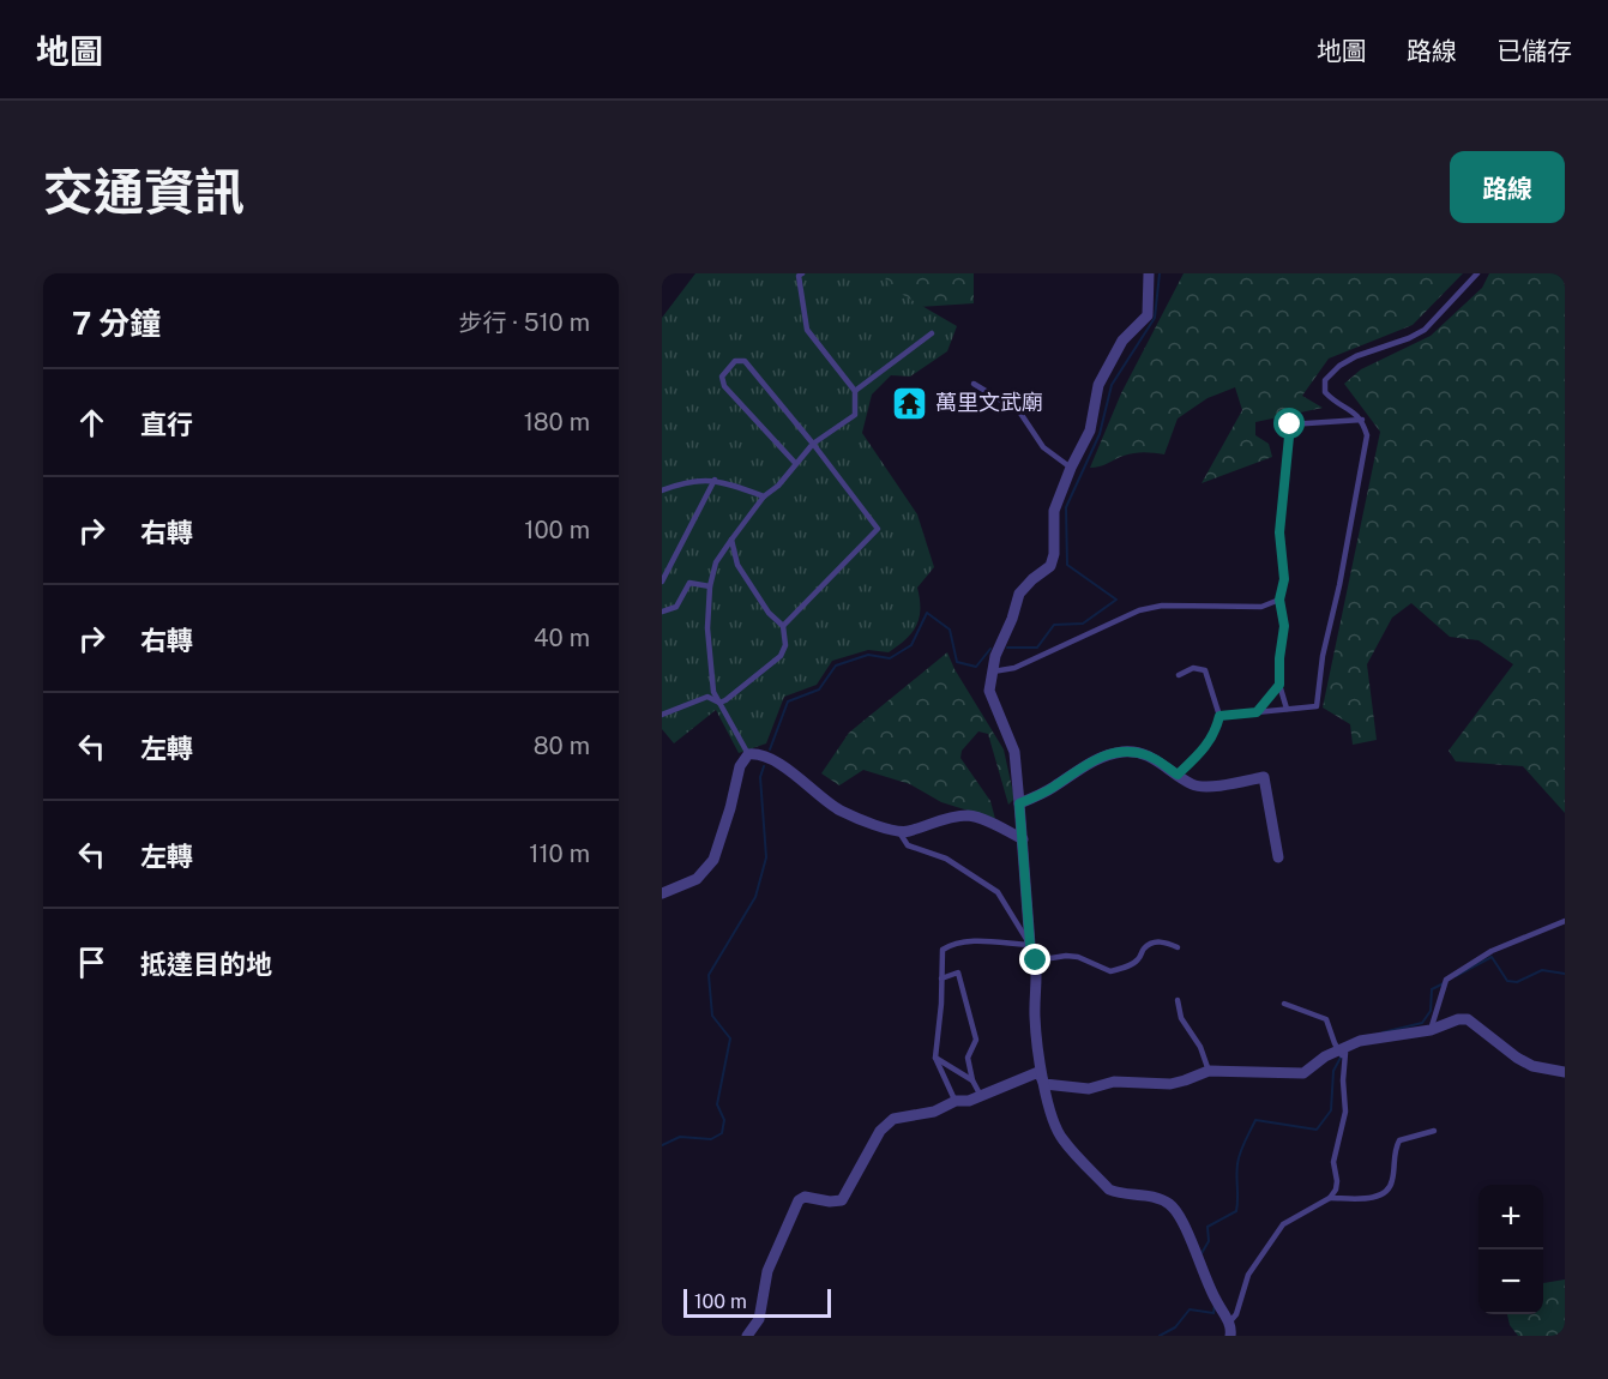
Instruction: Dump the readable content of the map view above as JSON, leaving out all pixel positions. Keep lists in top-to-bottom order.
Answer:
{
  "places": {
    "temple": ["萬里文武廟"]
  },
  "scale_bar": "100 m",
  "page": {
    "header": "地圖",
    "nav": ["地圖", "路線", "已儲存"],
    "title": "交通資訊",
    "buttons": "路線",
    "heading": ["7 分鐘", "步行 · 510 m"],
    "list": [
      ["直行", "180 m"],
      ["右轉", "100 m"],
      ["右轉", "40 m"],
      ["左轉", "80 m"],
      ["左轉", "110 m"],
      "抵達目的地"
    ],
    "map_buttons": ["+", "−"],
    "scale": "100 m"
  }
}
